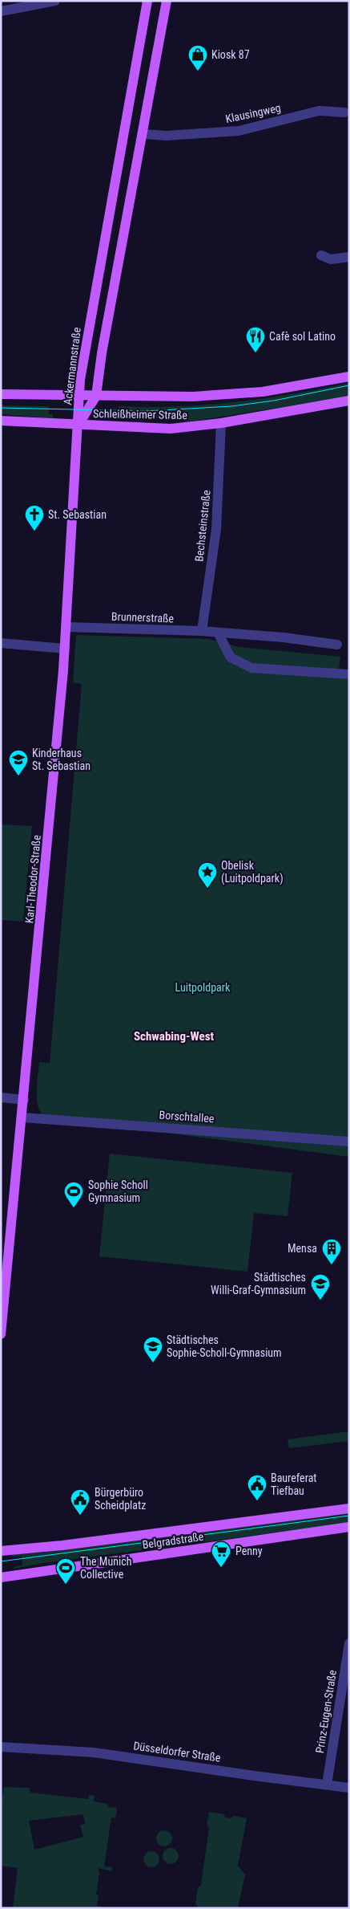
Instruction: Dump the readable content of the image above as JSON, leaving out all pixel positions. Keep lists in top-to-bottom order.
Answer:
{
  "streets": {
    "main road": [
      "Ackermannstraße",
      "Schleißheimer Straße",
      "Karl-Theodor-Straße",
      "Belgradstraße"
    ],
    "street": [
      "Klausingweg",
      "Bechsteinstraße",
      "Brunnerstraße",
      "Borschtallee",
      "Prinz-Eugen-Straße",
      "Düsseldorfer Straße"
    ]
  },
  "crossings": [
    ["Klausingweg", "Ackermannstraße"],
    ["Ackermannstraße", "Schleißheimer Straße"],
    ["Ackermannstraße", "Karl-Theodor-Straße"],
    ["Schleißheimer Straße", "Bechsteinstraße"],
    ["Schleißheimer Straße", "Karl-Theodor-Straße"],
    ["Bechsteinstraße", "Brunnerstraße"],
    ["Brunnerstraße", "Karl-Theodor-Straße"],
    ["Karl-Theodor-Straße", "Borschtallee"],
    ["Prinz-Eugen-Straße", "Düsseldorfer Straße"]
  ],
  "districts": ["Schwabing-West"],
  "parks": ["Luitpoldpark"],
  "places": {
    "shop": ["Kiosk 87"],
    "restaurant": ["Cafè sol Latino"],
    "church": ["St. Sebastian"],
    "school or university": ["Kinderhaus St. Sebastian", "Städtisches Willi-Graf-Gymnasium", "Städtisches Sophie-Scholl-Gymnasium"],
    "place": ["Obelisk (Luitpoldpark)"],
    "sports": ["Sophie Scholl Gymnasium", "The Munich Collective"],
    "building": ["Mensa"],
    "public building": ["Baureferat Tiefbau", "Bürgerbüro Scheidplatz"],
    "supermarket": ["Penny"]
  }
}
